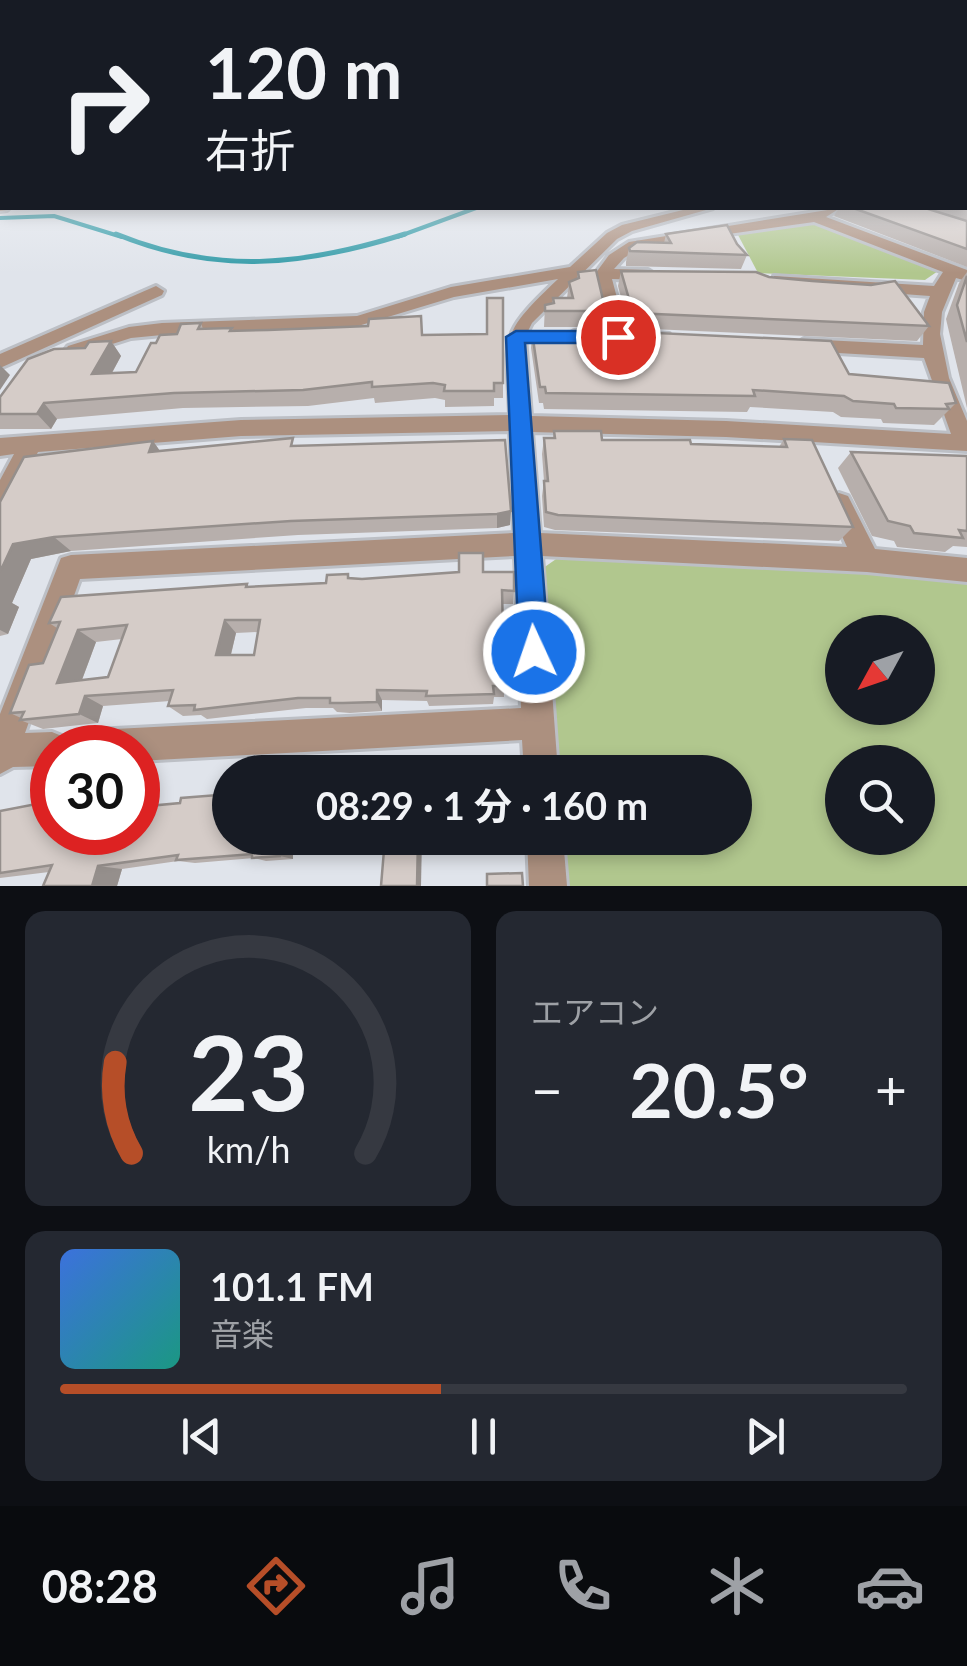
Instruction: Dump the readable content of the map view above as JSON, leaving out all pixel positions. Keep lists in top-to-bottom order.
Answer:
{
  "north": "bottom left",
  "page": {
    "turn": ["120 m", "右折"],
    "limit": "30",
    "trip": "08:29 · 1 分 · 160 m",
    "tile": "エアコン",
    "heat": ["−", "20.5°", "+"],
    "song": ["101.1 FM", "音楽"],
    "tabs": "08:28",
    "gauge": ["23", "km/h"]
  }
}
